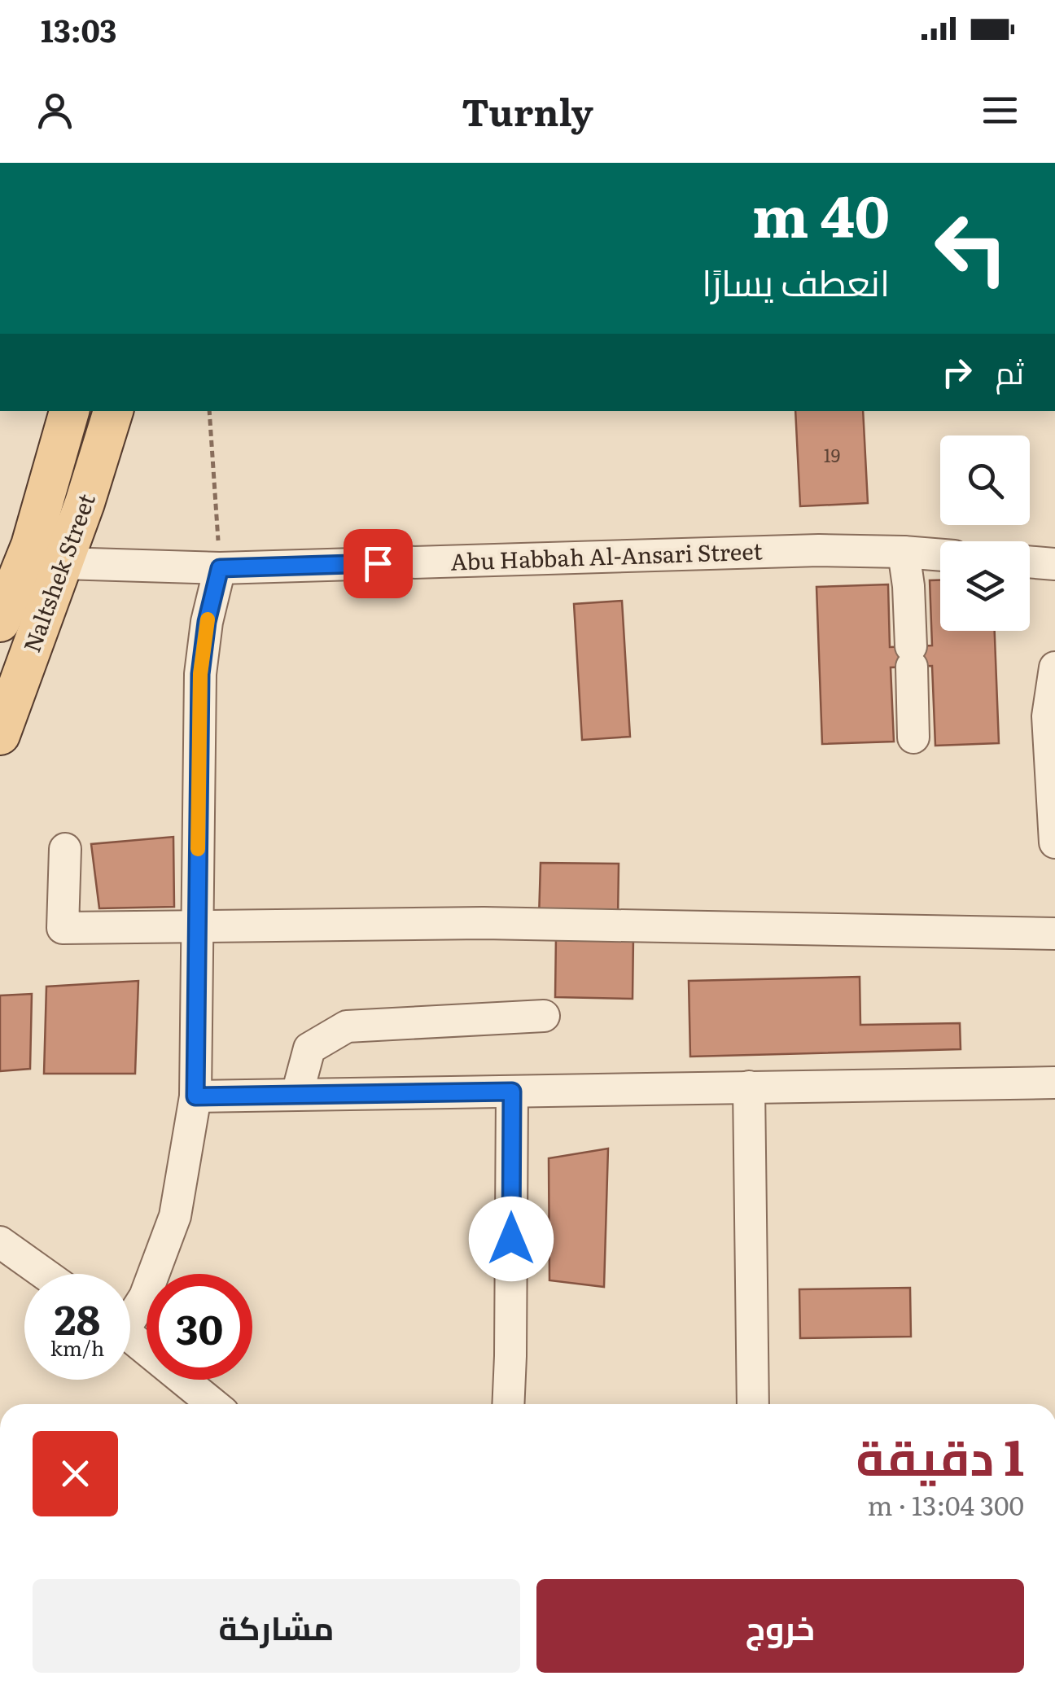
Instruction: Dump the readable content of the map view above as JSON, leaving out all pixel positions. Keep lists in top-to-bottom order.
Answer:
{
  "streets": {
    "main road": ["Naltshek Street"],
    "street": ["Abu Habbah Al-Ansari Street"]
  },
  "crossings": [
    ["Abu Habbah Al-Ansari Street", "Naltshek Street"]
  ],
  "house_numbers": ["19"],
  "page": {
    "status": "13:03",
    "header": "Turnly",
    "turn": ["40 m", "انعطف يسارًا"],
    "then": "ثم",
    "speed": "28 km/h",
    "limit": "30",
    "heading": ["1 دقيقة", "300 m · 13:04"],
    "buttons": ["خروج", "مشاركة"]
  }
}
